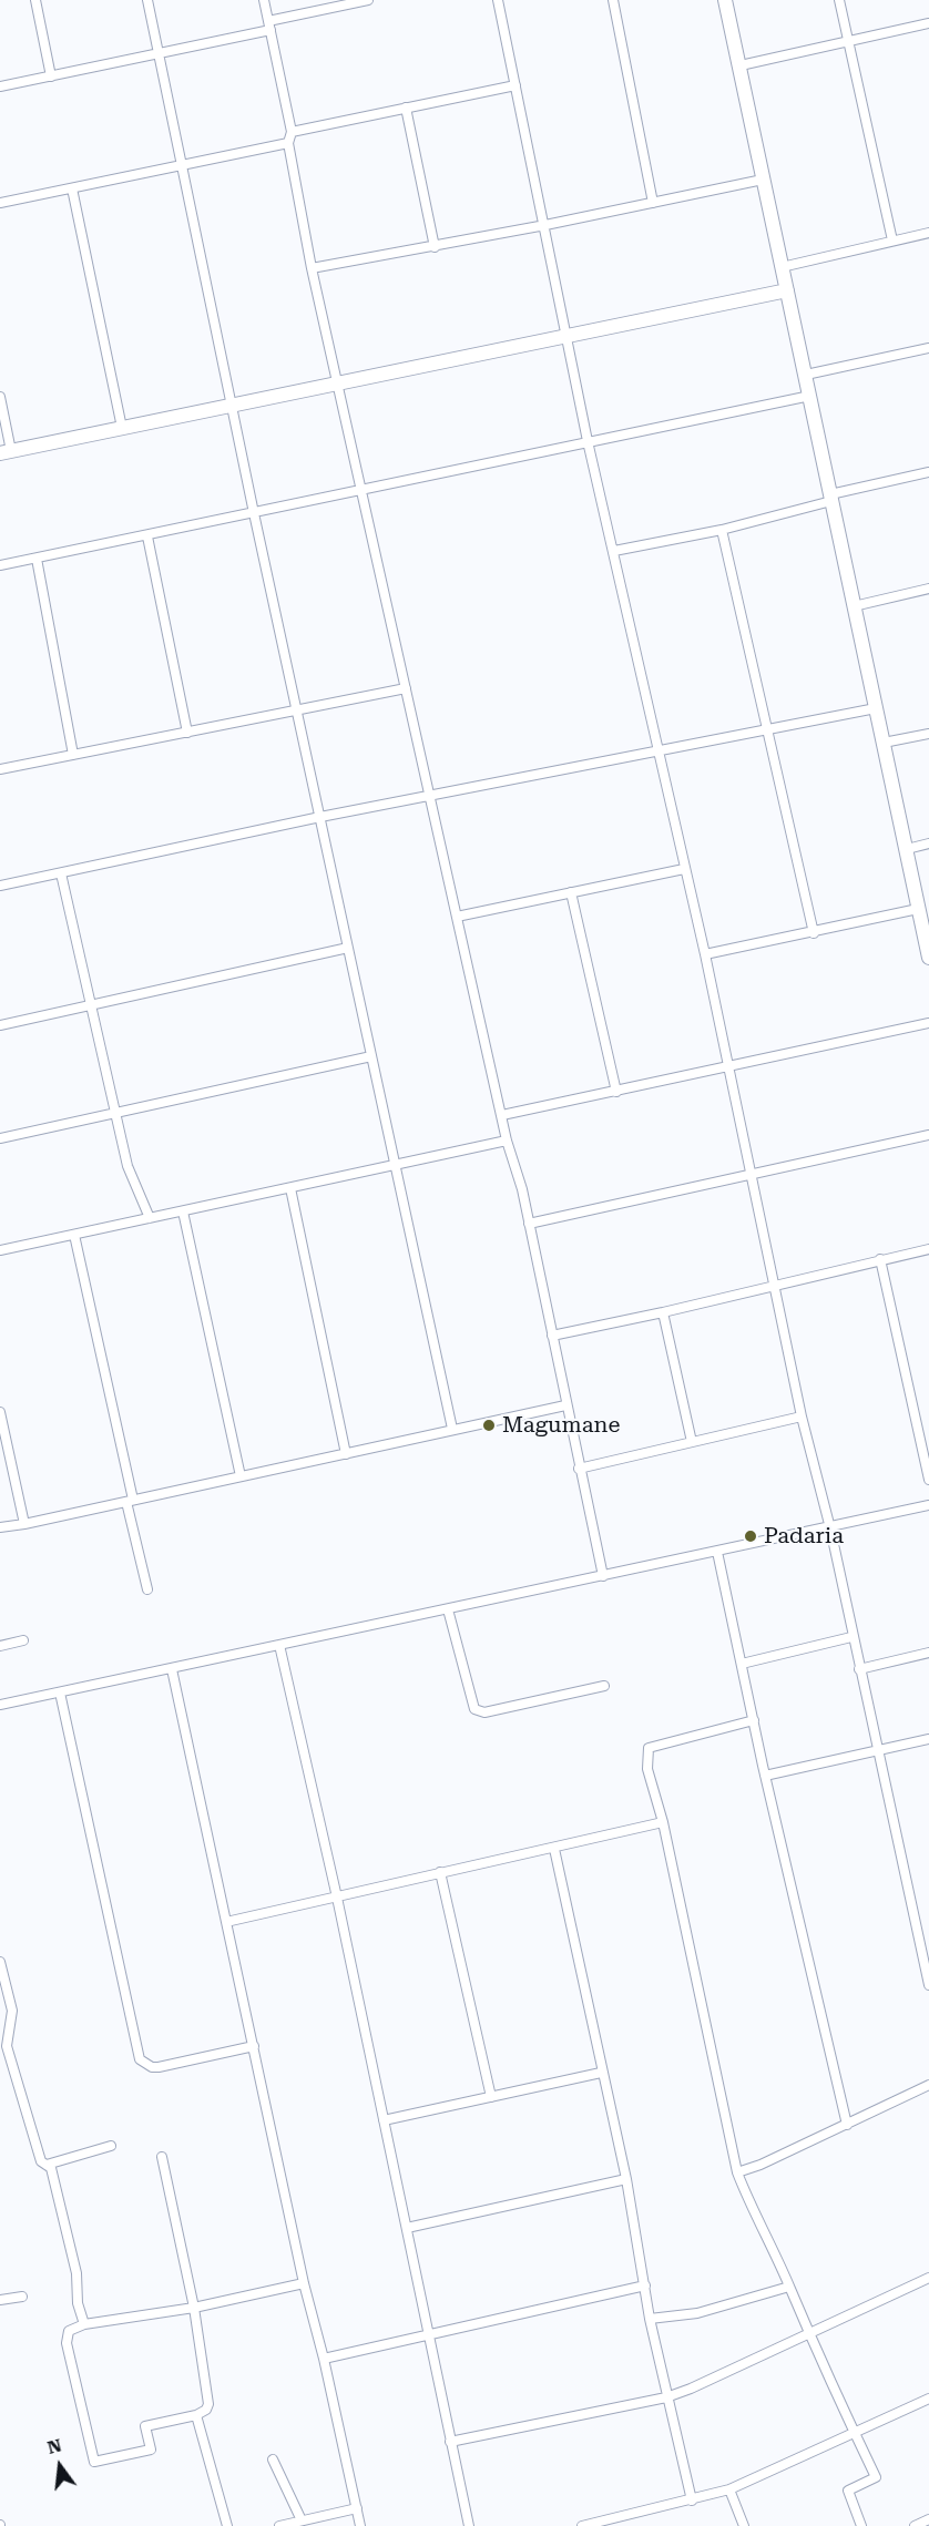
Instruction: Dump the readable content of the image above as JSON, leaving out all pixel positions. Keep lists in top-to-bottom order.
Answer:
{
  "places": ["Magumane", "Padaria"],
  "north": "top"
}
